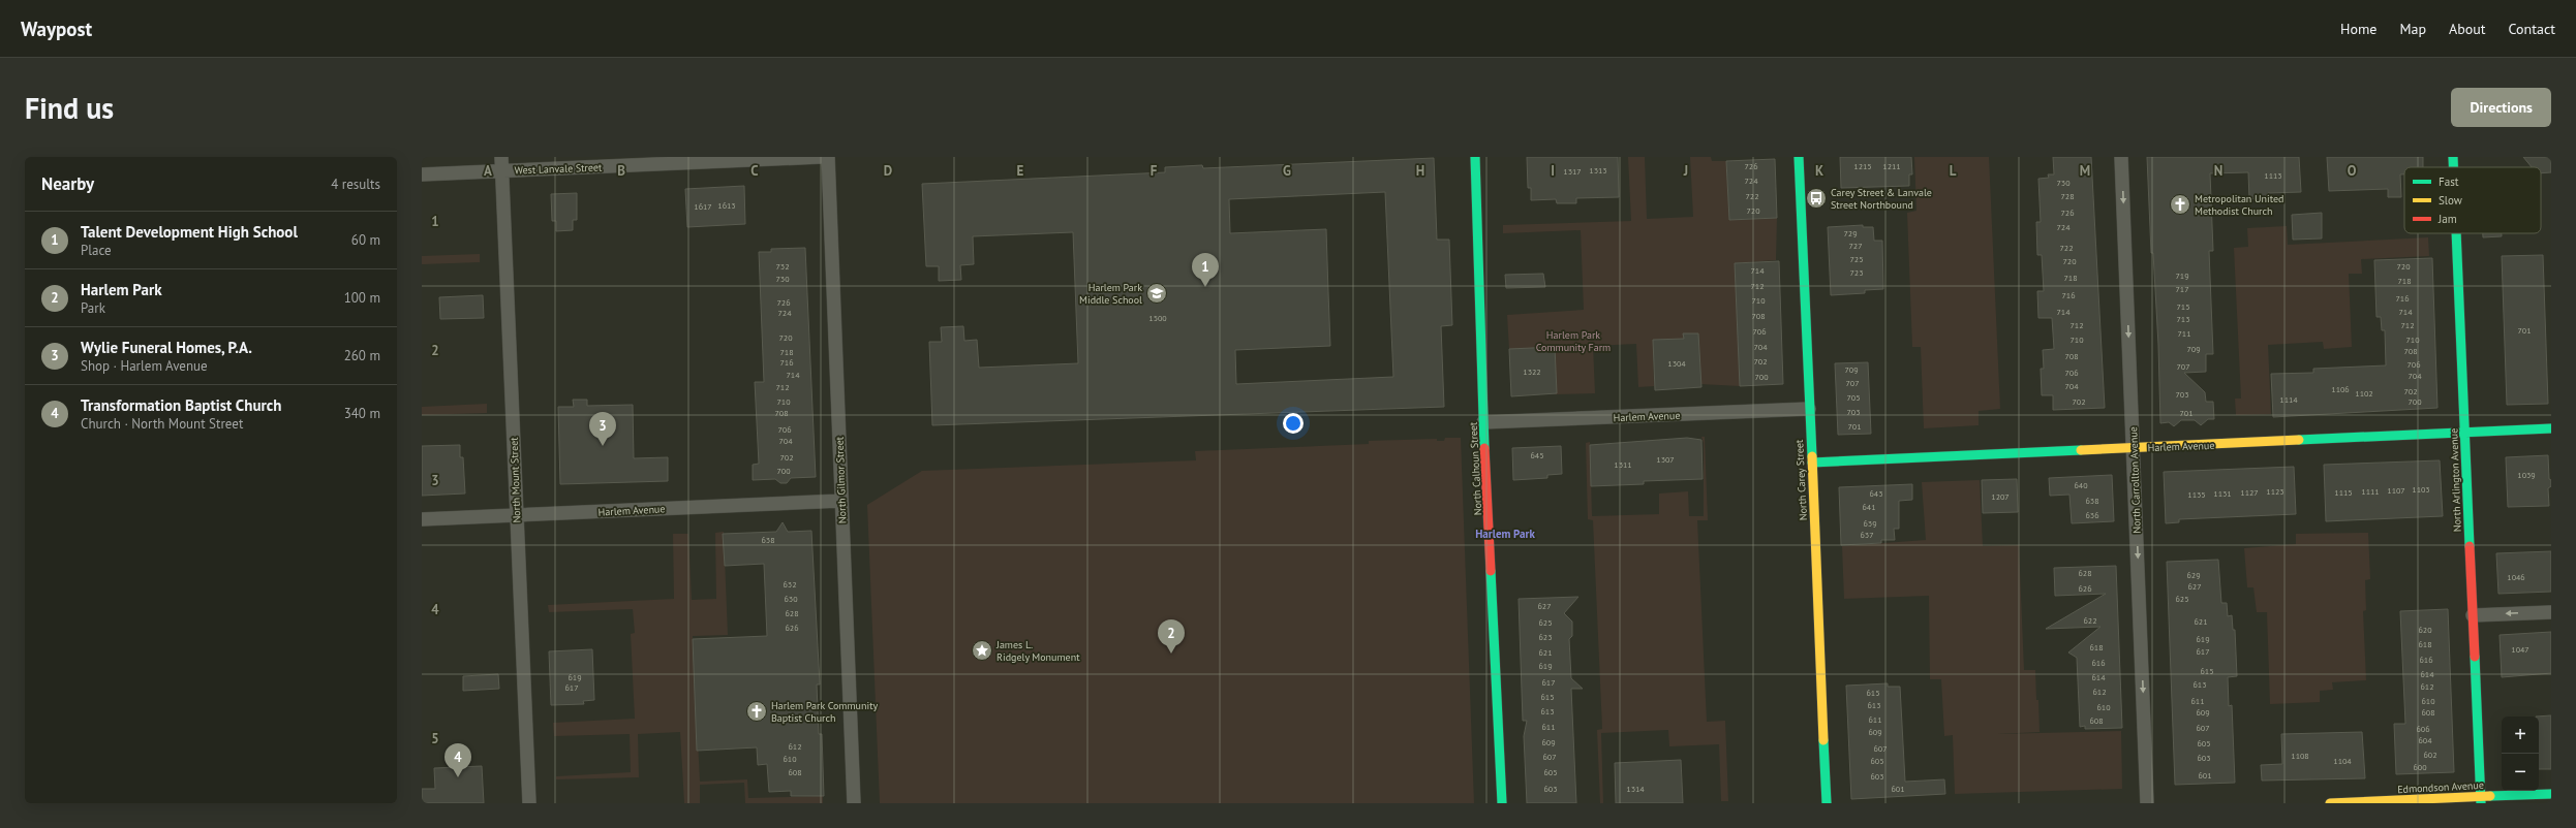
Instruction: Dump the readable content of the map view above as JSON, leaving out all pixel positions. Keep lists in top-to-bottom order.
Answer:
{
  "streets": {
    "street": [
      "West Lanvale Street",
      "Harlem Avenue",
      "North Calhoun Street",
      "North Mount Street",
      "North Gilmor Street",
      "North Carey Street",
      "North Carrollton Avenue",
      "North Arlington Avenue",
      "Edmondson Avenue"
    ]
  },
  "crossings": [
    ["West Lanvale Street", "North Mount Street"],
    ["Harlem Avenue", "North Calhoun Street"],
    ["Harlem Avenue", "North Mount Street"],
    ["Harlem Avenue", "North Gilmor Street"],
    ["Harlem Avenue", "North Carey Street"],
    ["Harlem Avenue", "North Carrollton Avenue"],
    ["Harlem Avenue", "North Arlington Avenue"],
    ["North Arlington Avenue", "Edmondson Avenue"]
  ],
  "one_way": ["North Carrollton Avenue"],
  "districts": ["Harlem Park"],
  "parks": ["Harlem Park Community Farm"],
  "places": {
    "bus stop": ["Carey Street & Lanvale Street Northbound"],
    "church": ["Metropolitan United Methodist Church", "Harlem Park Community Baptist Church"],
    "school or university": ["Harlem Park Middle School"],
    "place": ["James L. Ridgely Monument"]
  },
  "house_numbers": [
    "726",
    "1215",
    "1211",
    "1313",
    "1317",
    "1113",
    "724",
    "730",
    "722",
    "728",
    "1613",
    "1617",
    "720",
    "726",
    "724",
    "729",
    "727",
    "722",
    "725",
    "720",
    "732",
    "720",
    "714",
    "723",
    "719",
    "718",
    "730",
    "718",
    "712",
    "717",
    "716",
    "716",
    "710",
    "726",
    "715",
    "714",
    "714",
    "724",
    "708",
    "1500",
    "713",
    "712",
    "712",
    "701",
    "706",
    "711",
    "720",
    "710",
    "710",
    "704",
    "709",
    "708",
    "718",
    "708",
    "702",
    "716",
    "1304",
    "706",
    "707",
    "709",
    "1322",
    "706",
    "714",
    "704",
    "700",
    "707",
    "704",
    "712",
    "1106",
    "702",
    "1102",
    "703",
    "705",
    "1114",
    "710",
    "702",
    "700",
    "703",
    "708",
    "701",
    "701",
    "706",
    "704",
    "645",
    "702",
    "1307",
    "1311",
    "700",
    "1039",
    "640",
    "1103",
    "1107",
    "1123",
    "1111",
    "1127",
    "1115",
    "643",
    "1131",
    "1135",
    "1207",
    "638",
    "641",
    "636",
    "639",
    "637",
    "638",
    "628",
    "629",
    "1046",
    "632",
    "627",
    "626",
    "630",
    "625",
    "627",
    "628",
    "622",
    "621",
    "625",
    "626",
    "620",
    "623",
    "619",
    "618",
    "618",
    "1047",
    "617",
    "621",
    "616",
    "616",
    "619",
    "615",
    "614",
    "619",
    "614",
    "617",
    "613",
    "612",
    "617",
    "612",
    "615",
    "615",
    "611",
    "610",
    "613",
    "610",
    "613",
    "609",
    "608",
    "611",
    "608",
    "611",
    "607",
    "606",
    "609",
    "604",
    "609",
    "605",
    "612",
    "607",
    "602",
    "1108",
    "607",
    "603",
    "610",
    "605",
    "1104",
    "600",
    "608",
    "605",
    "601",
    "603",
    "603",
    "1314",
    "601"
  ],
  "legend": ["Fast", "Slow", "Jam"],
  "page": {
    "header": "Waypost",
    "nav": [
      "Home",
      "Map",
      "About",
      "Contact"
    ],
    "buttons": "Directions",
    "title": "Find us",
    "heading": ["Nearby", "4 results"],
    "list": [
      {
        "mark": "1",
        "name": "Talent Development High School",
        "note": "Place",
        "value": "60 m"
      },
      {
        "mark": "2",
        "name": "Harlem Park",
        "note": "Park",
        "value": "100 m"
      },
      {
        "mark": "3",
        "name": "Wylie Funeral Homes, P.A.",
        "note": "Shop · Harlem Avenue",
        "value": "260 m"
      },
      {
        "mark": "4",
        "name": "Transformation Baptist Church",
        "note": "Church · North Mount Street",
        "value": "340 m"
      }
    ],
    "pins": [
      "1",
      "3",
      "2",
      "4"
    ],
    "map_buttons": ["+", "−"]
  },
  "grid": {
    "columns": [
      "A",
      "B",
      "C",
      "D",
      "E",
      "F",
      "G",
      "H",
      "I",
      "J",
      "K",
      "L",
      "M",
      "N",
      "O"
    ],
    "rows": [
      "1",
      "2",
      "3",
      "4",
      "5"
    ]
  }
}
